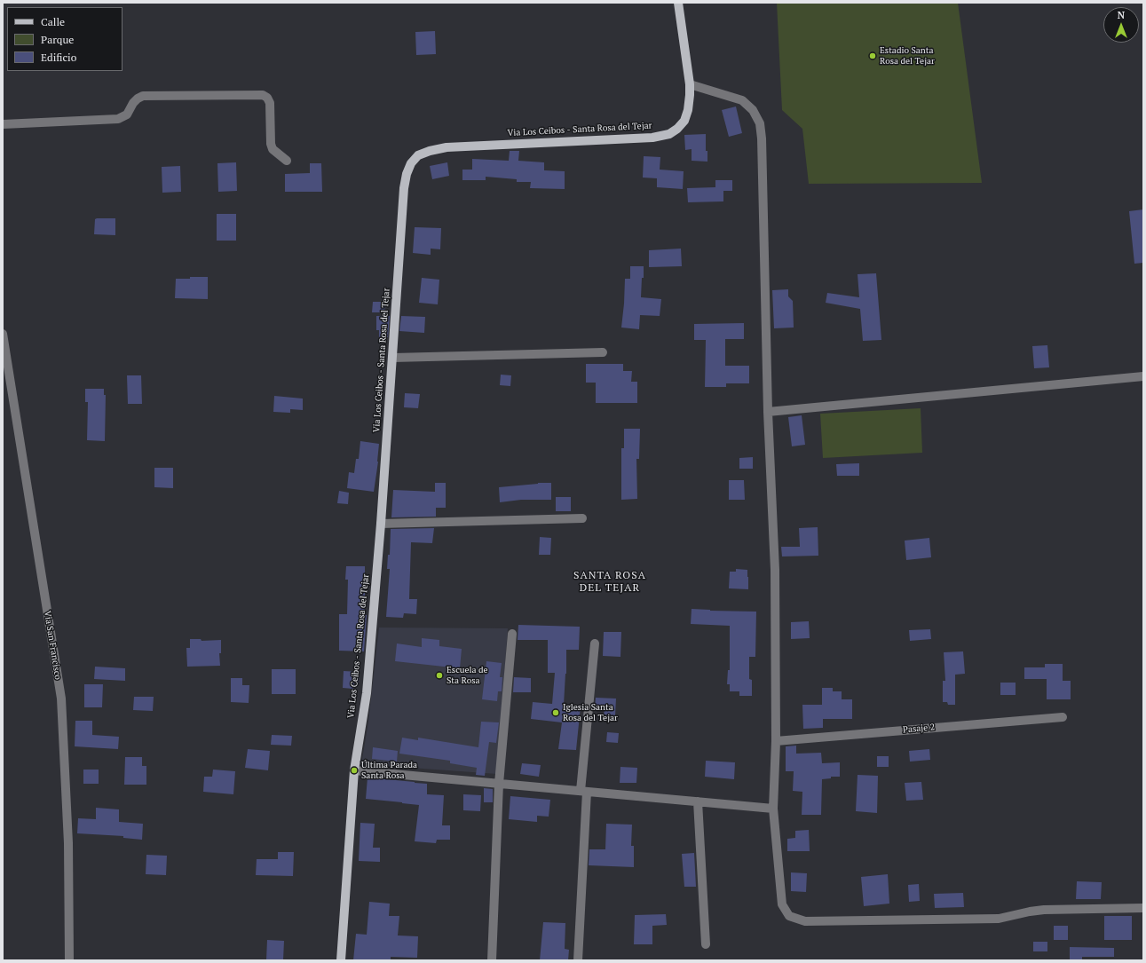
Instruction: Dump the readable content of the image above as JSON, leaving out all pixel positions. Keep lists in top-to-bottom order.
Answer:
{
  "streets": {
    "main road": ["Via Los Ceibos - Santa Rosa del Tejar"],
    "street": ["Via San Francisco", "Pasaje 2"]
  },
  "districts": ["SANTA ROSA DEL TEJAR"],
  "places": [
    "Estadio Santa Rosa del Tejar",
    "Escuela de Sta Rosa",
    "Iglesia Santa Rosa del Tejar",
    "Última Parada Santa Rosa"
  ],
  "legend": ["Calle", "Parque", "Edificio"],
  "north": "top"
}
